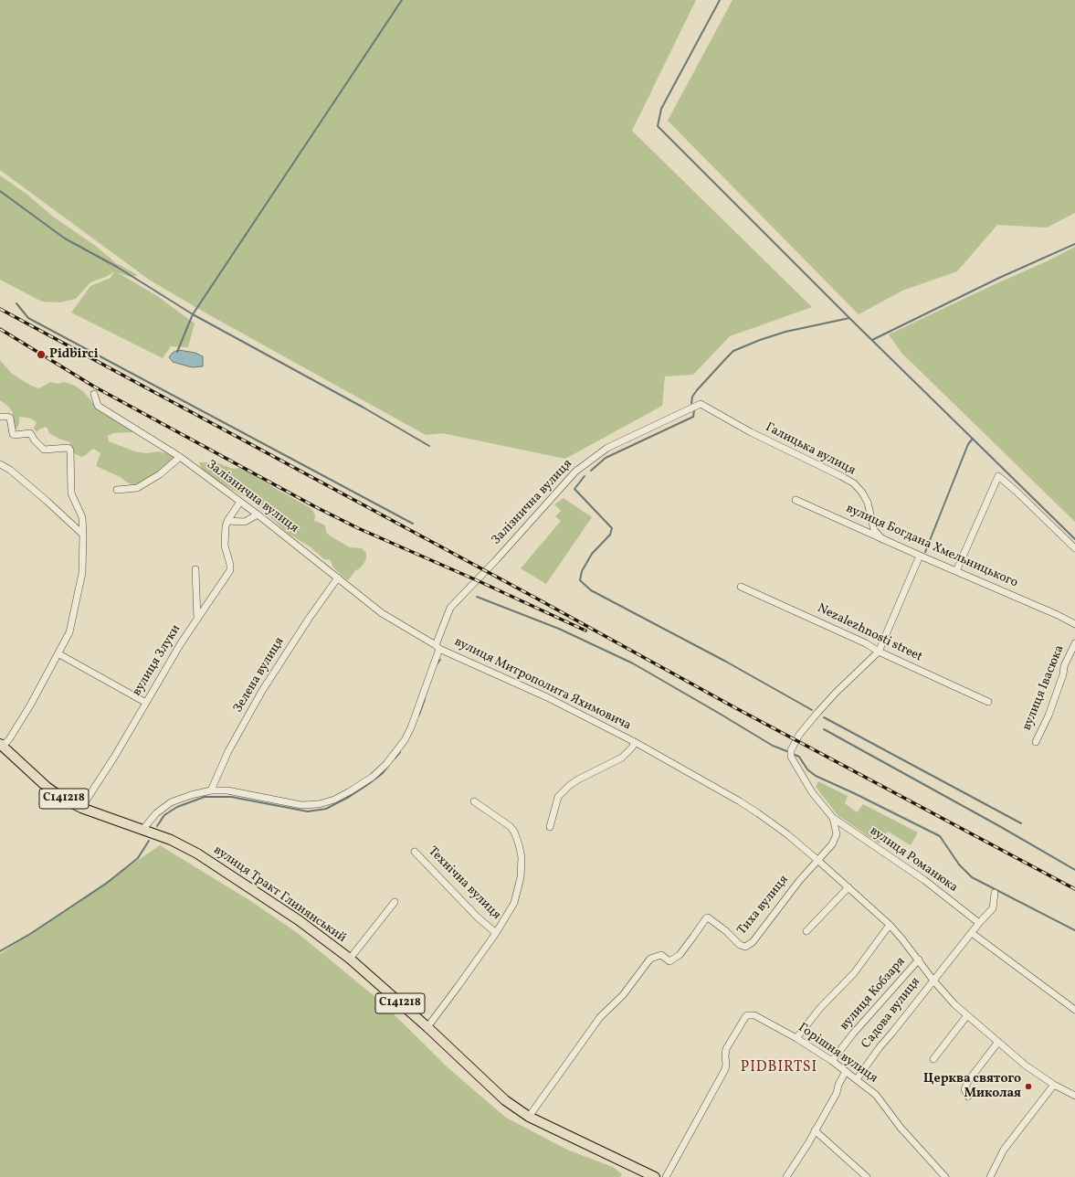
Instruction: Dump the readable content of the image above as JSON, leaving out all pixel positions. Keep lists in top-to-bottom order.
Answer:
{
  "streets": {
    "main road": ["С141218", "вулиця Тракт Глинянський"],
    "street": [
      "Галицька вулиця",
      "Залізнична вулиця",
      "вулиця Богдана Хмельницького",
      "Nezalezhnosti street",
      "вулиця Злуки",
      "Зелена вулиця",
      "вулиця Митрополита Яхимовича",
      "вулиця Івасюка",
      "вулиця Романюка",
      "Технічна вулиця",
      "Тиха вулиця",
      "вулиця Кобзаря",
      "Садова вулиця",
      "Горішня вулиця"
    ]
  },
  "crossings": [
    ["Галицька вулиця", "Залізнична вулиця"],
    ["Галицька вулиця", "вулиця Богдана Хмельницького"],
    ["Залізнична вулиця", "вулиця Злуки"],
    ["Залізнична вулиця", "Зелена вулиця"],
    ["Залізнична вулиця", "вулиця Митрополита Яхимовича"],
    ["Залізнична вулиця", "вулиця Тракт Глинянський"],
    ["Nezalezhnosti street", "вулиця Романюка"],
    ["вулиця Злуки", "вулиця Тракт Глинянський"],
    ["вулиця Митрополита Яхимовича", "вулиця Романюка"],
    ["вулиця Митрополита Яхимовича", "Тиха вулиця"],
    ["вулиця Митрополита Яхимовича", "вулиця Кобзаря"],
    ["вулиця Митрополита Яхимовича", "Садова вулиця"],
    ["вулиця Романюка", "Тиха вулиця"],
    ["Технічна вулиця", "вулиця Тракт Глинянський"],
    ["вулиця Тракт Глинянський", "Тиха вулиця"],
    ["вулиця Кобзаря", "Горішня вулиця"],
    ["Садова вулиця", "Горішня вулиця"]
  ],
  "districts": ["PIDBIRTSI"],
  "places": ["Pidbirci", "Церква святого Миколая"]
}
